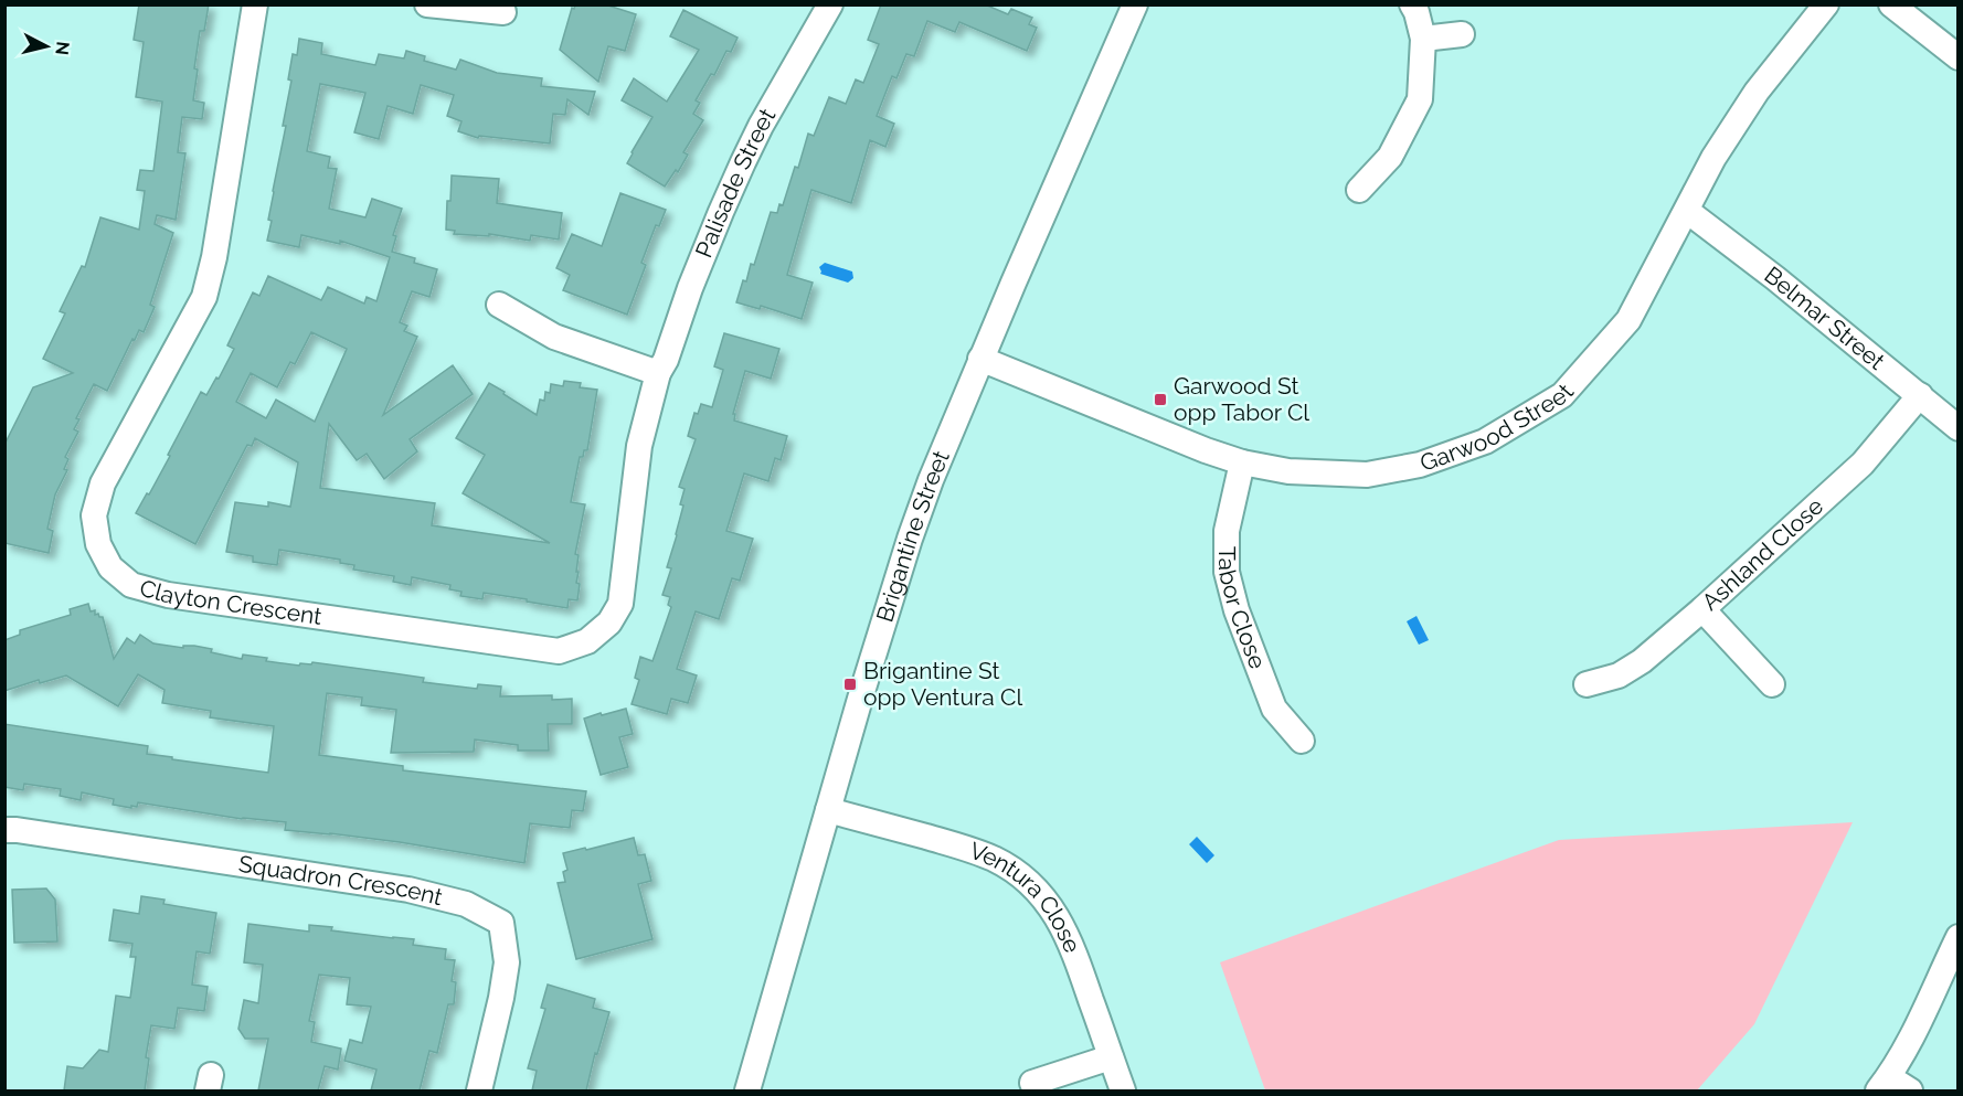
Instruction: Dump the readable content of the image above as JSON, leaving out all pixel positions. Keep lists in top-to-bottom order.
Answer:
{
  "streets": {
    "street": [
      "Palisade Street",
      "Belmar Street",
      "Garwood Street",
      "Brigantine Street",
      "Ashland Close",
      "Clayton Crescent",
      "Tabor Close",
      "Squadron Crescent",
      "Ventura Close"
    ]
  },
  "crossings": [
    ["Palisade Street", "Clayton Crescent"],
    ["Belmar Street", "Garwood Street"],
    ["Belmar Street", "Ashland Close"],
    ["Garwood Street", "Brigantine Street"],
    ["Garwood Street", "Tabor Close"],
    ["Brigantine Street", "Ventura Close"]
  ],
  "places": {
    "transit": ["Garwood St opp Tabor Cl", "Brigantine St opp Ventura Cl"]
  },
  "north": "right"
}
